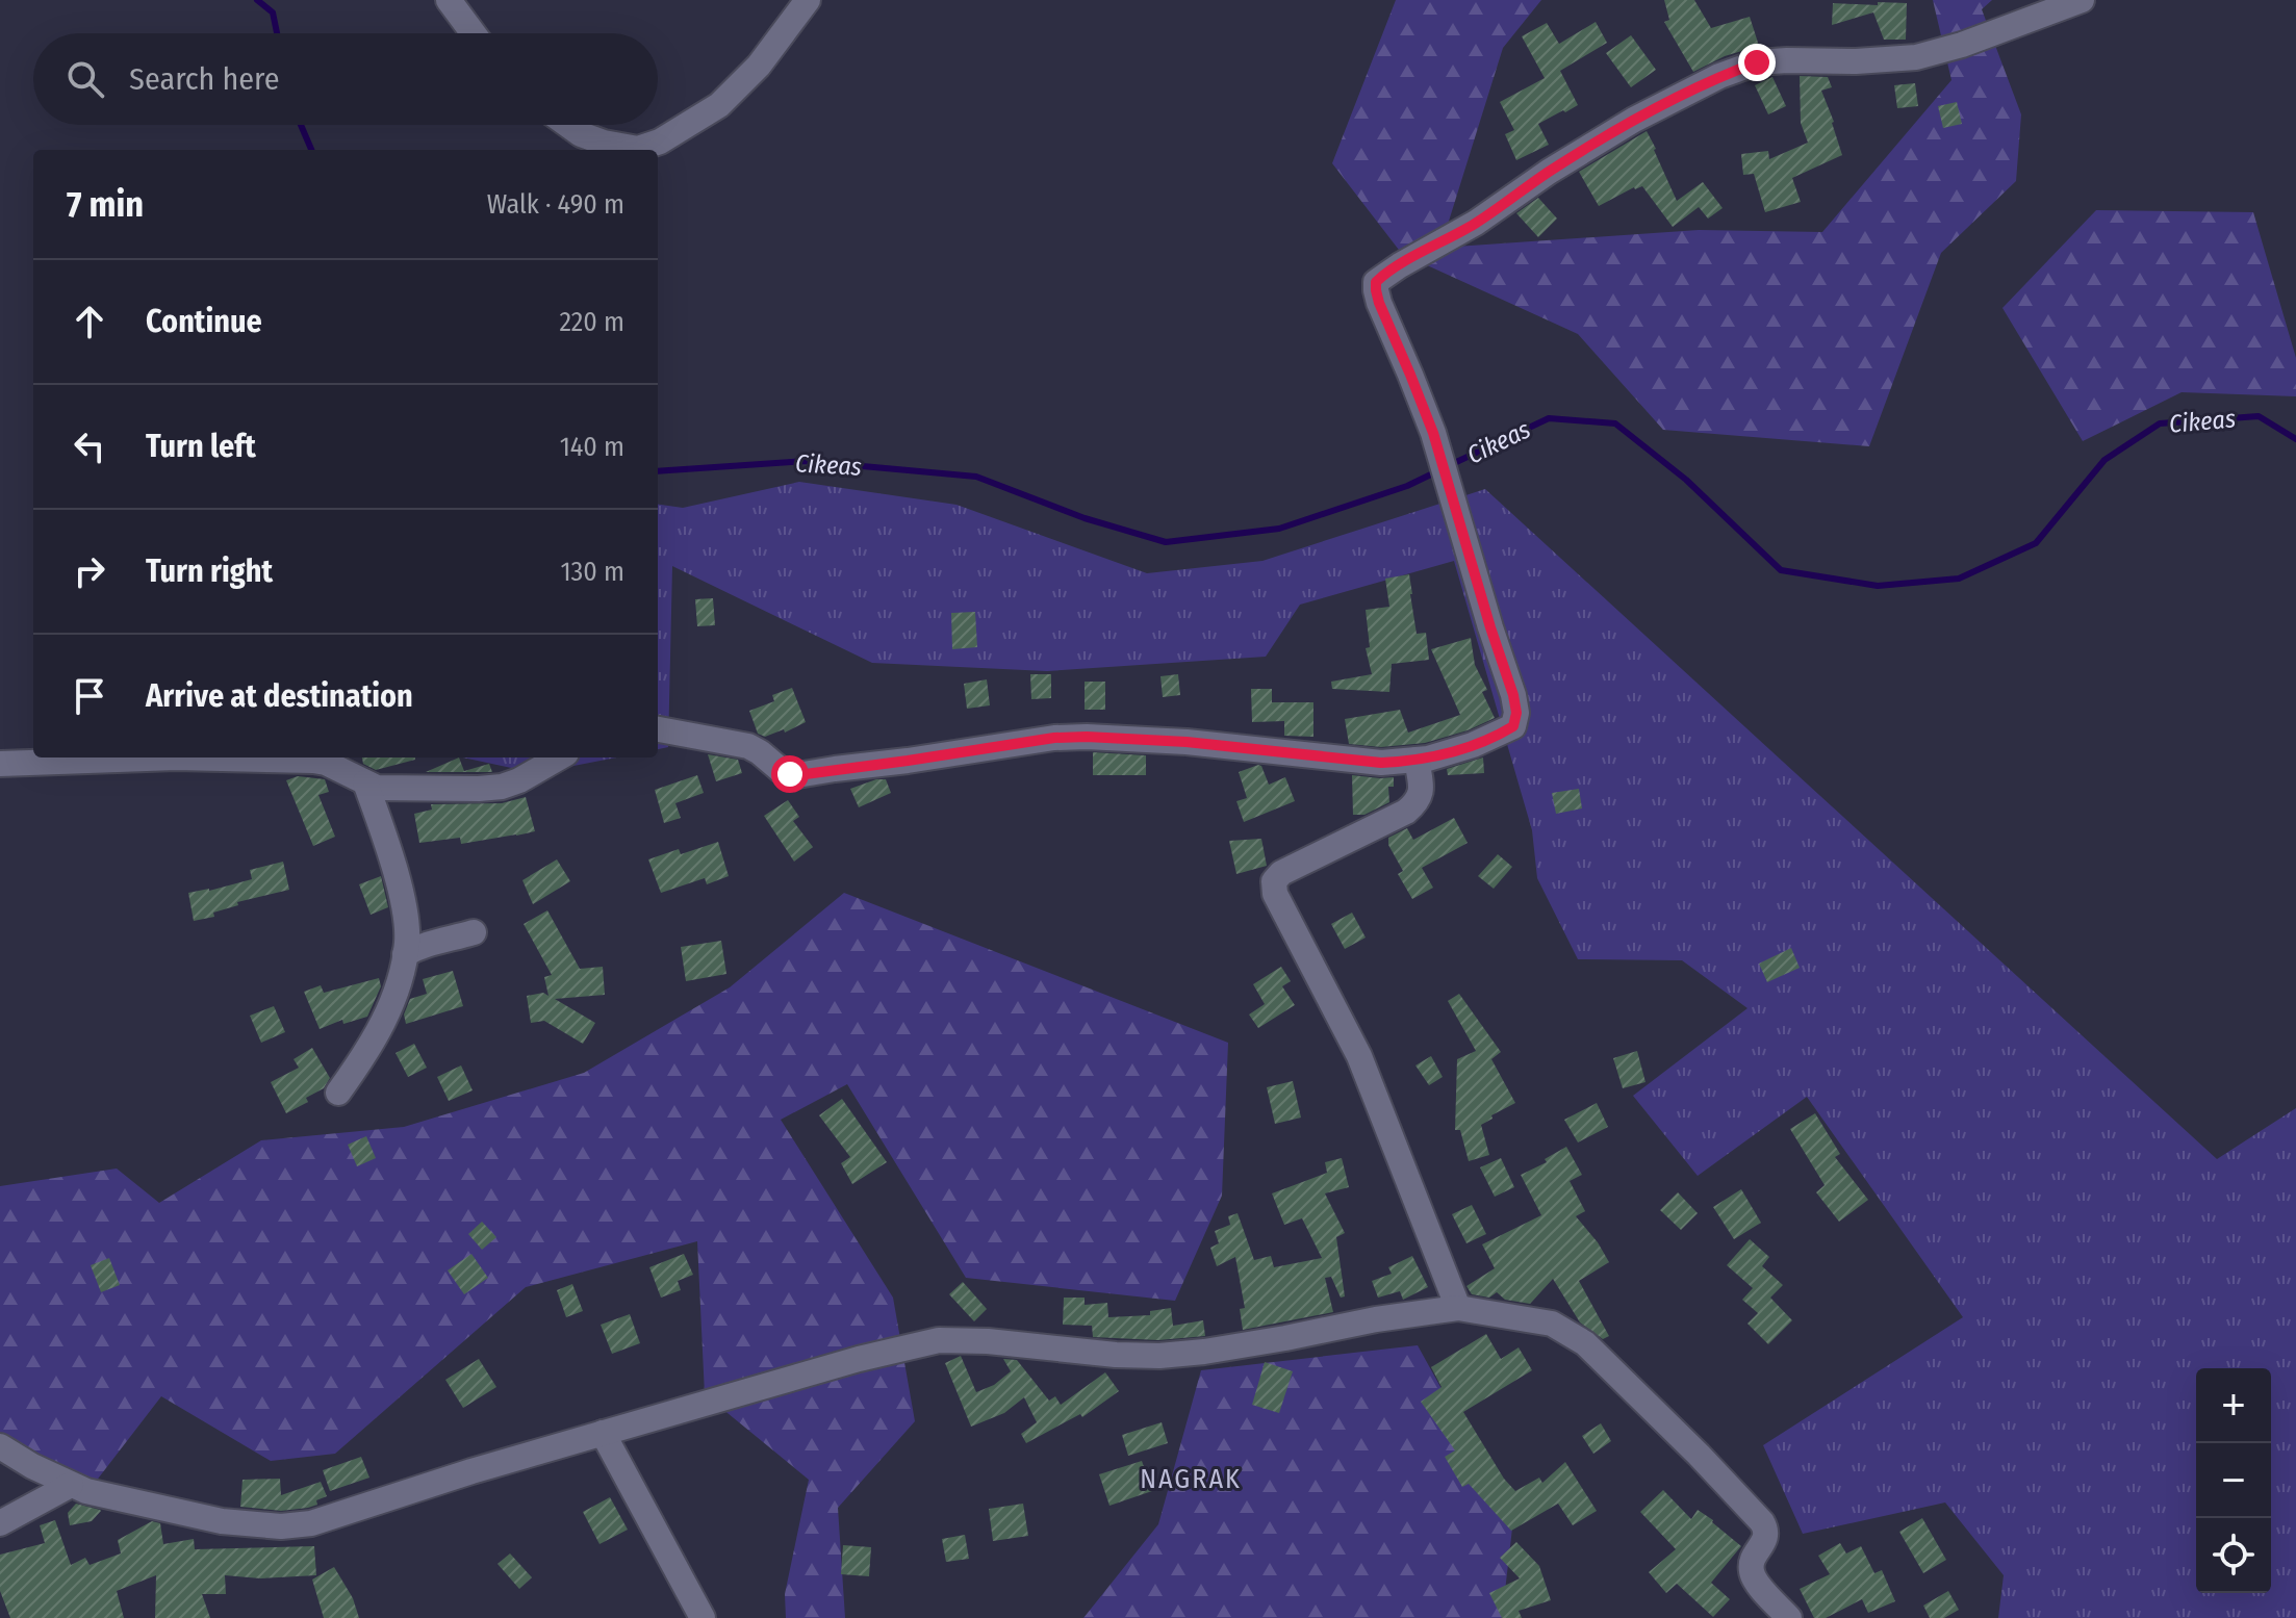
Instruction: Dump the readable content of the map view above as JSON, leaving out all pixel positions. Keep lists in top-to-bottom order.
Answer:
{
  "districts": ["NAGRAK"],
  "water": ["Cikeas"],
  "page": {
    "search": "Search here",
    "heading": ["7 min", "Walk · 490 m"],
    "list": [
      ["Continue", "220 m"],
      ["Turn left", "140 m"],
      ["Turn right", "130 m"],
      "Arrive at destination"
    ],
    "map_buttons": ["+", "−"]
  }
}
